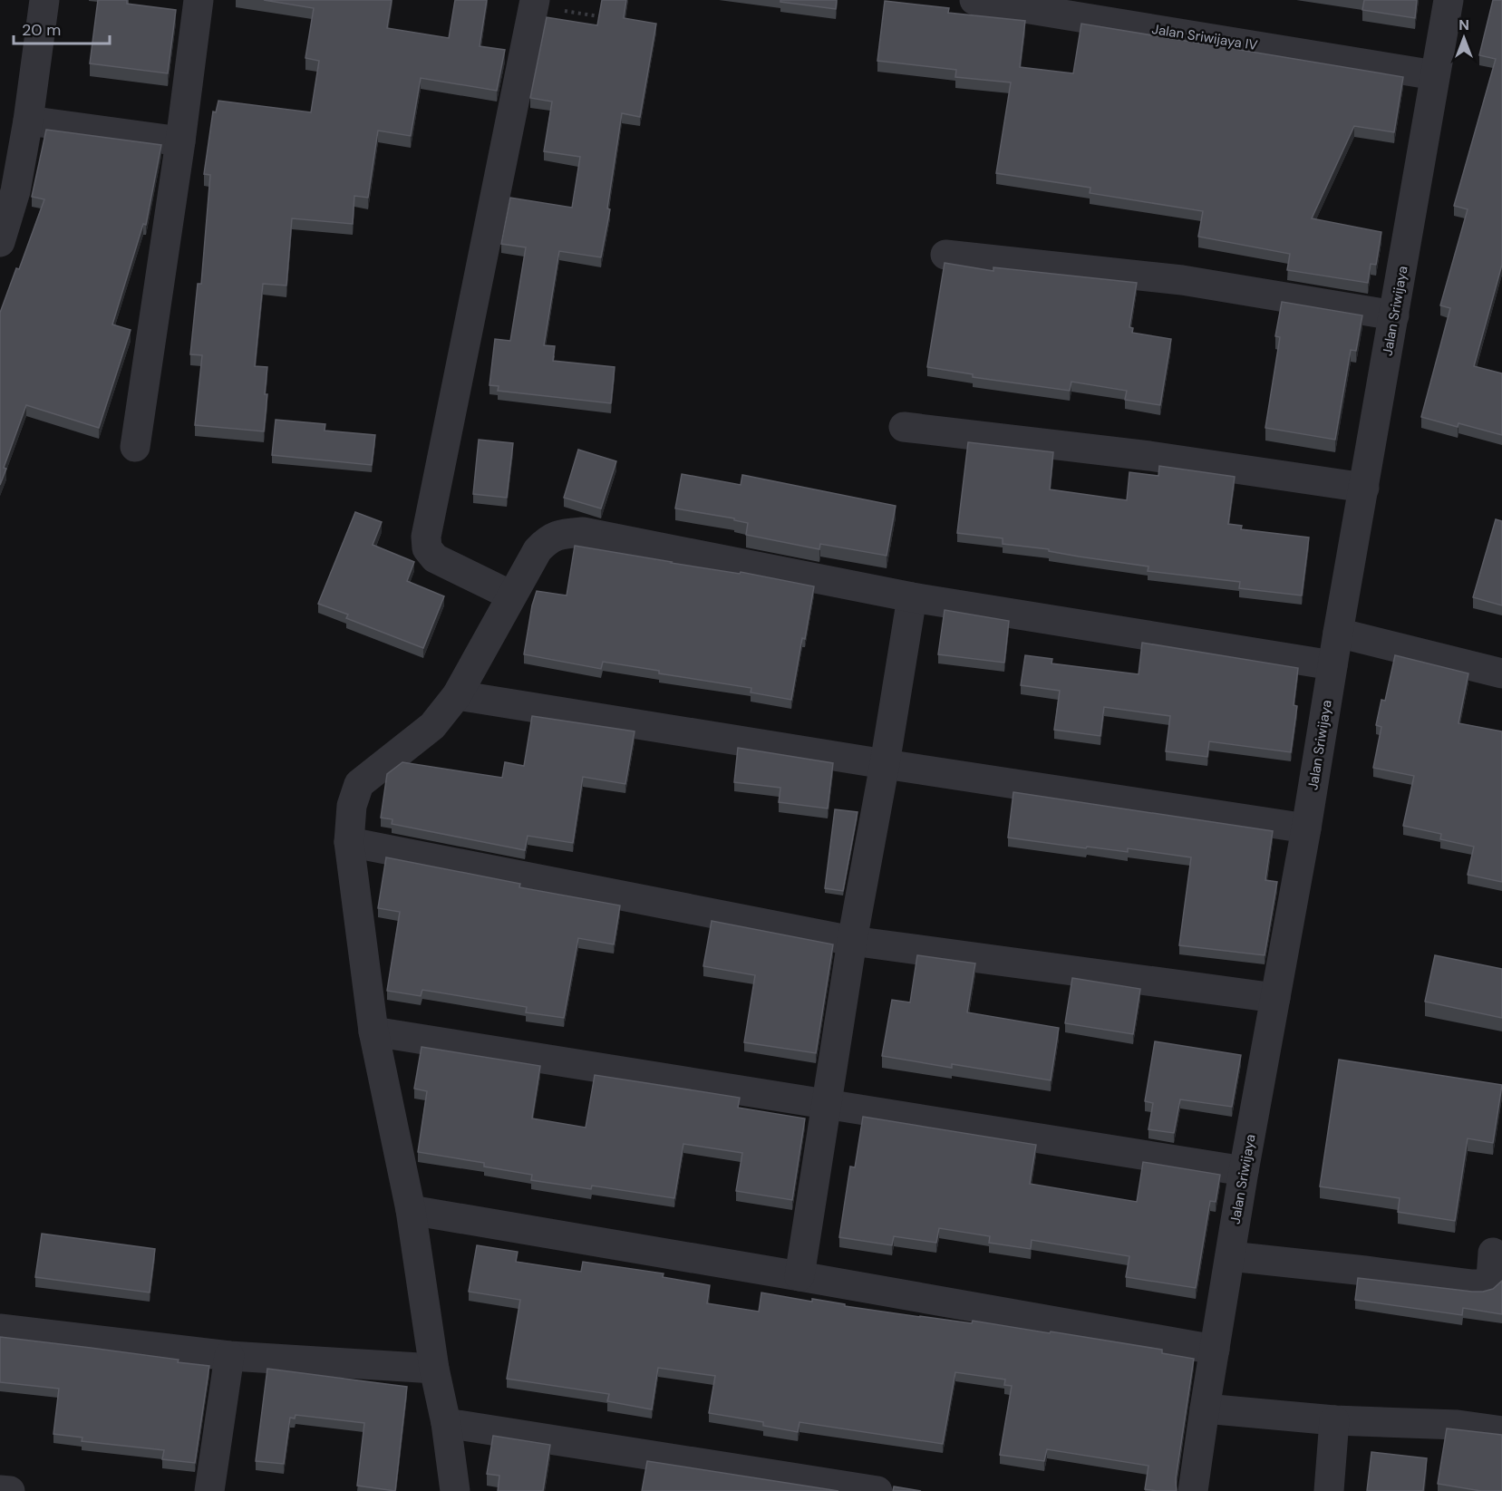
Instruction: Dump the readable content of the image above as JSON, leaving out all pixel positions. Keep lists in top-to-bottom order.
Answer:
{
  "streets": {
    "street": ["Jalan Sriwijaya IV", "Jalan Sriwijaya"]
  },
  "crossings": [
    ["Jalan Sriwijaya IV", "Jalan Sriwijaya"]
  ],
  "scale_bar": "20 m",
  "north": "top"
}
